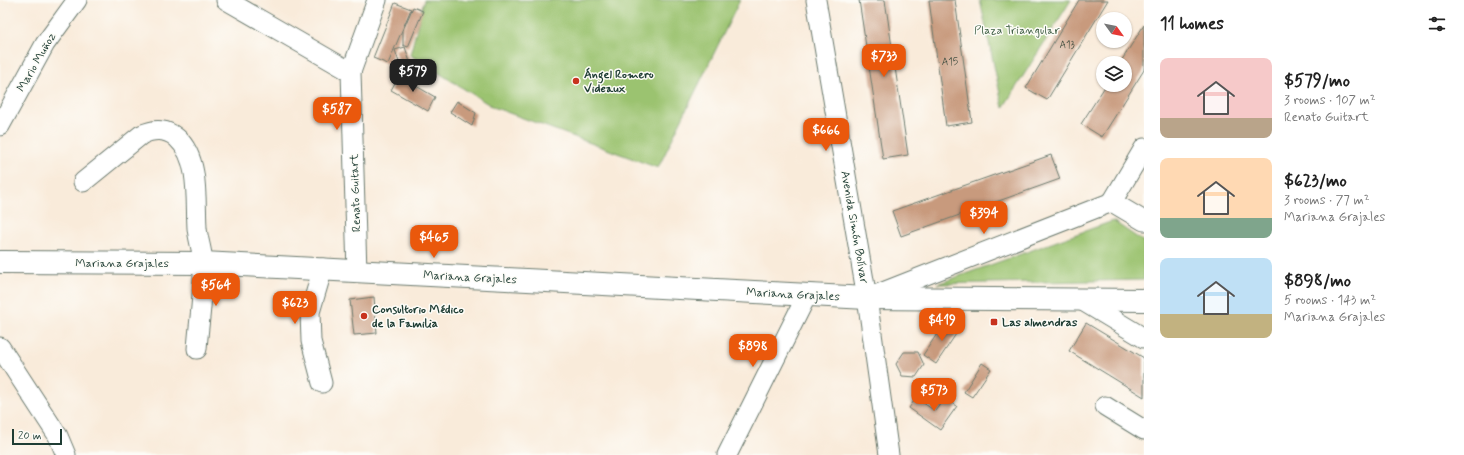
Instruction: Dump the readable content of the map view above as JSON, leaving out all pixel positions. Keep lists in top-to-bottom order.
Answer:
{
  "streets": {
    "main road": ["Mariana Grajales"],
    "street": ["Mario Muñoz", "Renato Guitart", "Avenida Simón Bolívar"]
  },
  "crossings": [
    ["Renato Guitart", "Mariana Grajales"],
    ["Avenida Simón Bolívar", "Mariana Grajales"]
  ],
  "parks": ["Plaza Triangular"],
  "places": {
    "other": ["Ángel Romero Videaux", "Consultorio Médico de la Familia"],
    "transit": ["Las almendras"]
  },
  "house_numbers": ["A13", "A15"],
  "scale_bar": "20 m",
  "north": "bottom right",
  "page": {
    "heading": "11 homes",
    "price": [
      "$733",
      "$579",
      "$587",
      "$666",
      "$394",
      "$465",
      "$564",
      "$623",
      "$419",
      "$898",
      "$573"
    ],
    "list": [
      {
        "name": "$579/mo",
        "note": "3 rooms · 107 m² · Renato Guitart"
      },
      {
        "name": "$623/mo",
        "note": "3 rooms · 77 m² · Mariana Grajales"
      },
      {
        "name": "$898/mo",
        "note": "5 rooms · 143 m² · Mariana Grajales"
      }
    ],
    "scale": "20 m"
  }
}
